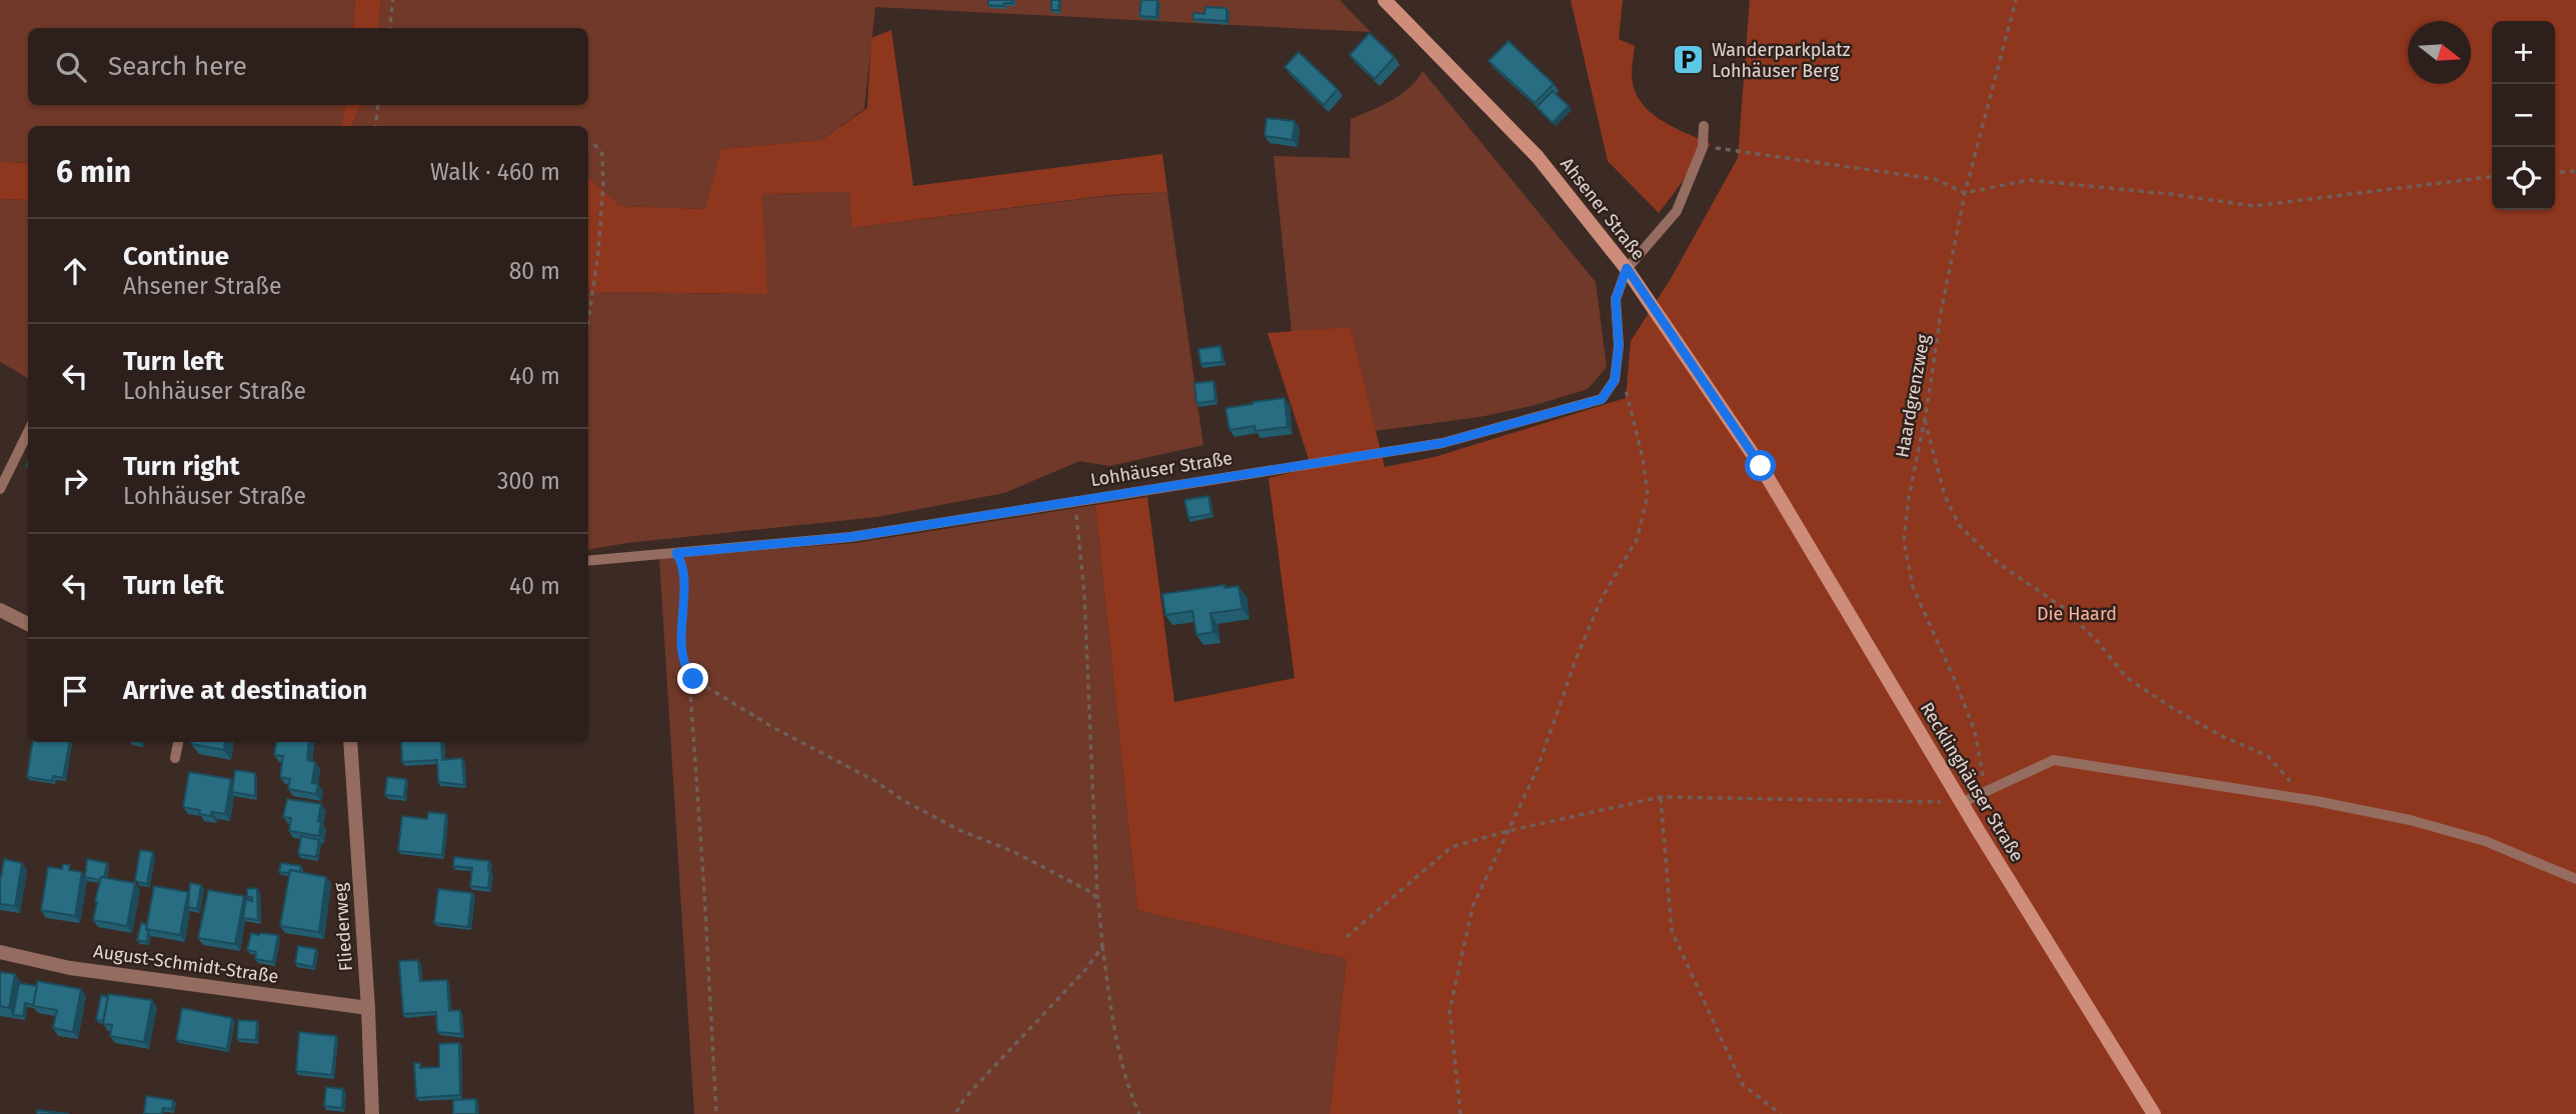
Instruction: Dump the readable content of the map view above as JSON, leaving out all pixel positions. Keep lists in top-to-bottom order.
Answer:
{
  "streets": {
    "main road": ["Ahsener Straße", "Recklinghäuser Straße"],
    "street": ["Fliederweg", "August-Schmidt-Straße"],
    "lane": ["Lohhäuser Straße"],
    "path": ["Haardgrenzweg"]
  },
  "crossings": [
    ["Ahsener Straße", "Lohhäuser Straße"],
    ["Ahsener Straße", "Recklinghäuser Straße"],
    ["Fliederweg", "August-Schmidt-Straße"]
  ],
  "parks": ["Die Haard"],
  "places": {
    "parking": ["Wanderparkplatz Lohhäuser Berg"]
  },
  "north": "right",
  "page": {
    "map_buttons": ["+", "−"],
    "search": "Search here",
    "heading": ["6 min", "Walk · 460 m"],
    "list": [
      ["Continue", "Ahsener Straße", "80 m"],
      ["Turn left", "Lohhäuser Straße", "40 m"],
      ["Turn right", "Lohhäuser Straße", "300 m"],
      ["Turn left", "40 m"],
      "Arrive at destination"
    ]
  }
}
